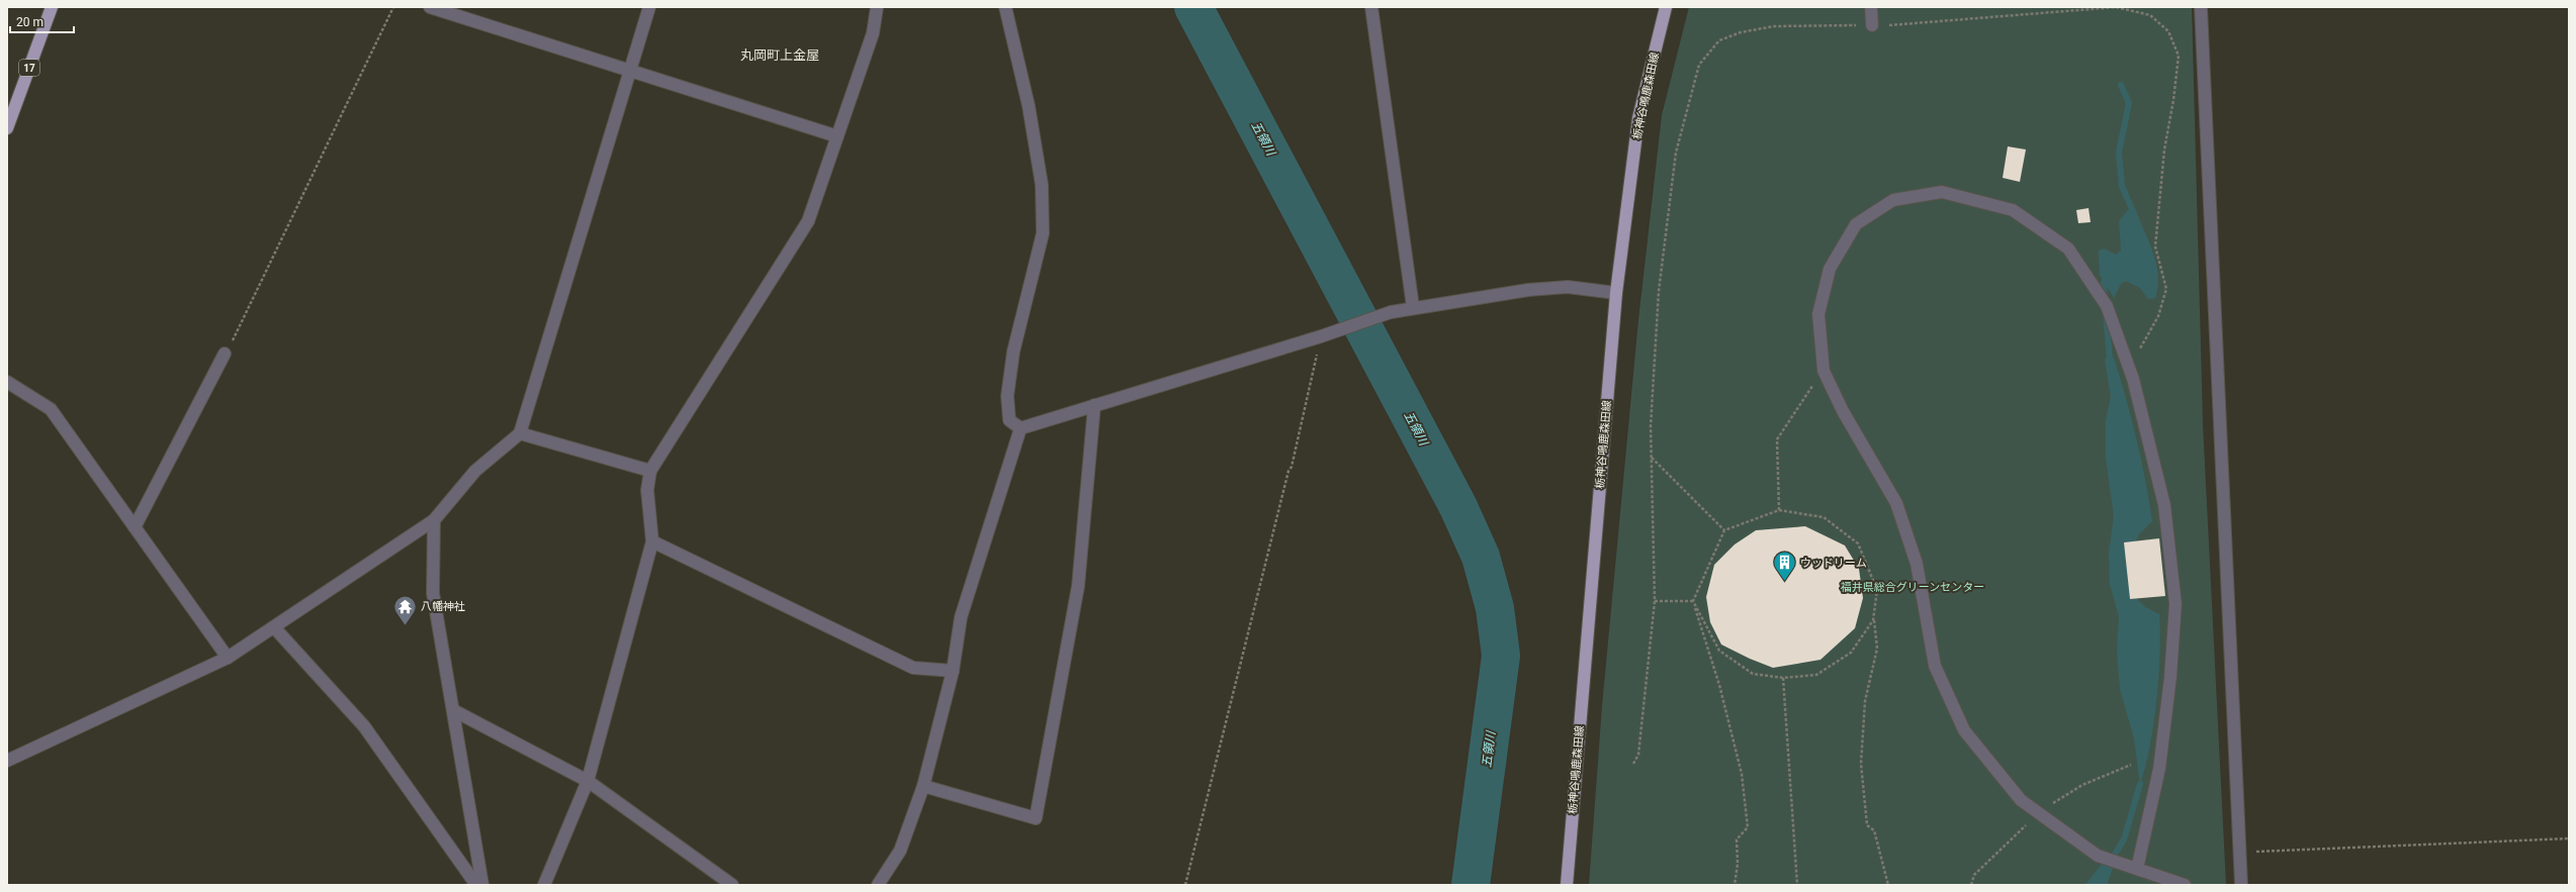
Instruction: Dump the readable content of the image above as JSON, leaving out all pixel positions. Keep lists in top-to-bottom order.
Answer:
{
  "streets": {
    "main road": ["17", "栃神谷鳴鹿森田線"]
  },
  "districts": ["丸岡町上金屋"],
  "water": ["五領川"],
  "parks": ["福井県総合グリーンセンター"],
  "places": {
    "building": ["ウッドリーム"],
    "temple": ["八幡神社"]
  },
  "scale_bar": "20 m"
}
